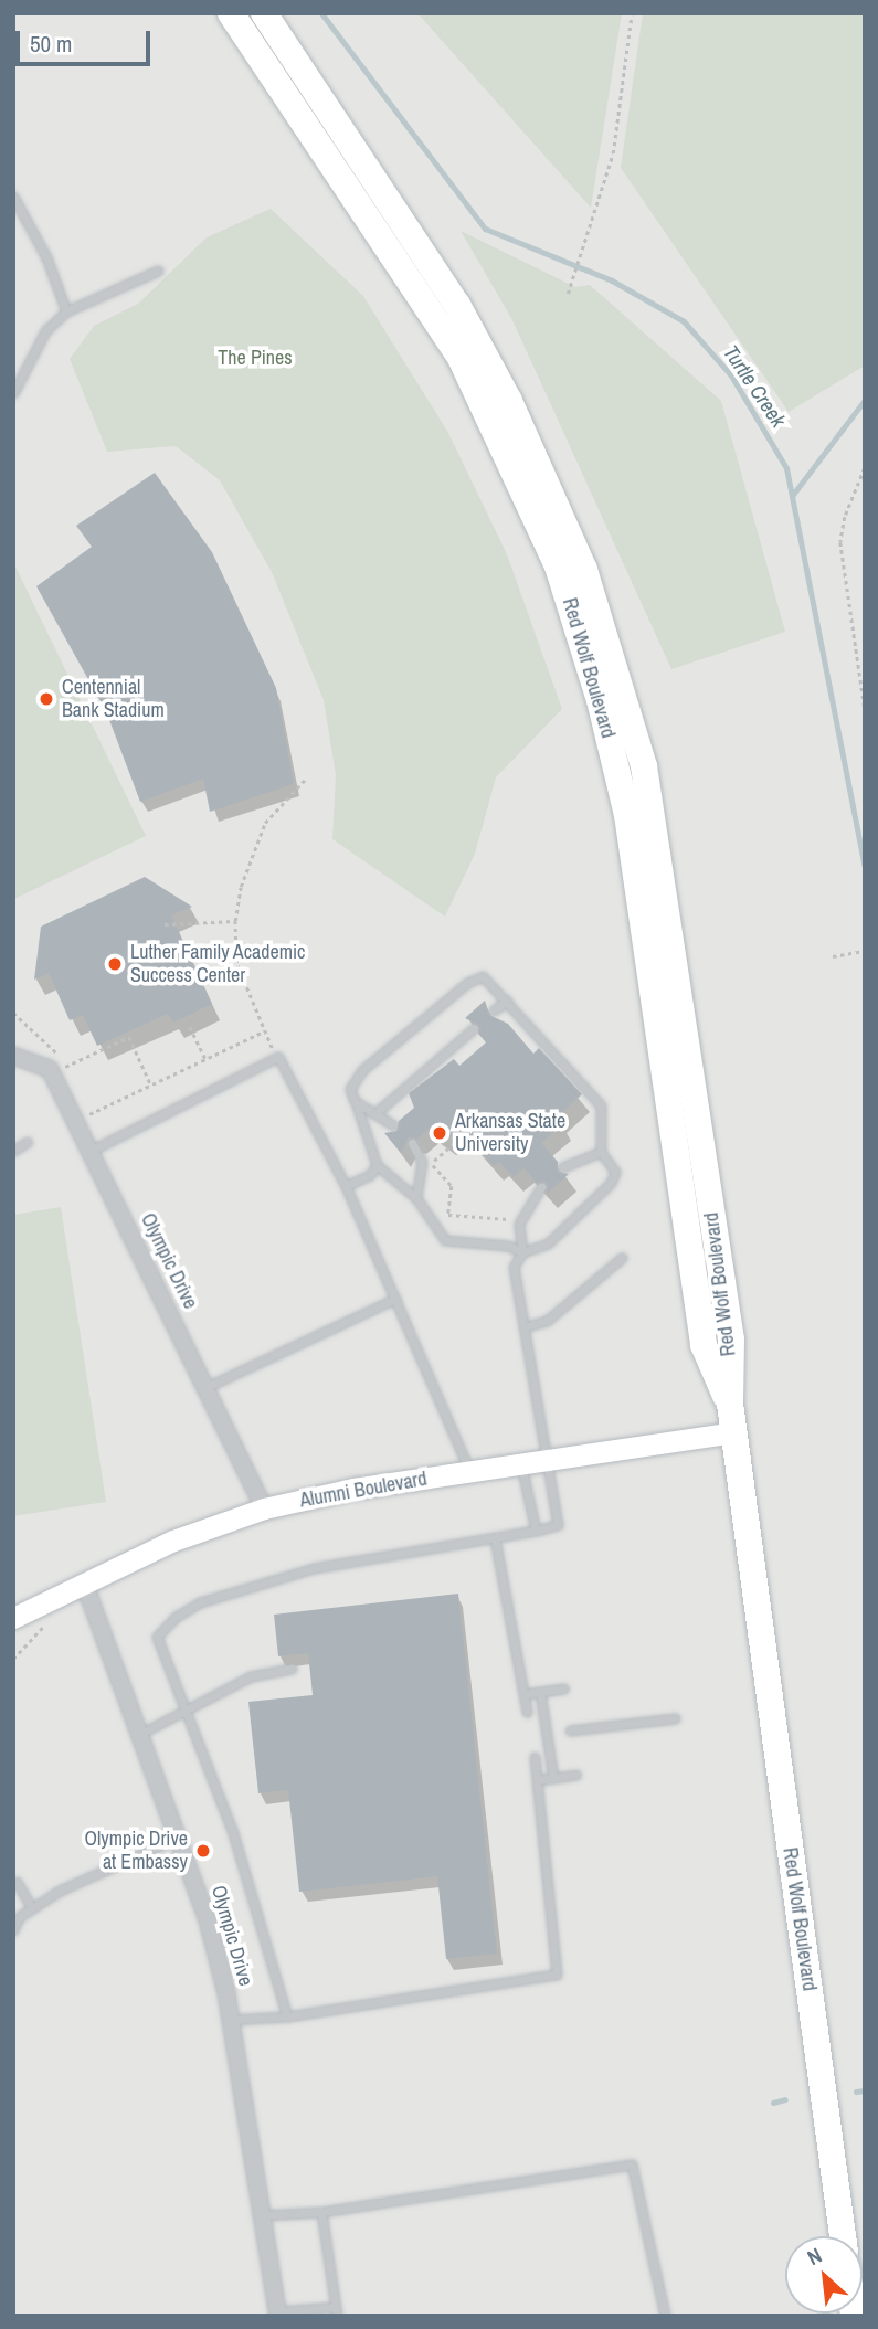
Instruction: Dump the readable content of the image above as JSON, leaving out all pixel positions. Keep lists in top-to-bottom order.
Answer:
{
  "streets": {
    "highway": ["Red Wolf Boulevard"],
    "street": ["Olympic Drive", "Alumni Boulevard"]
  },
  "crossings": [
    ["Red Wolf Boulevard", "Alumni Boulevard"],
    ["Olympic Drive", "Alumni Boulevard"]
  ],
  "water": ["Turtle Creek"],
  "parks": ["The Pines"],
  "places": [
    "Centennial Bank Stadium",
    "Luther Family Academic Success Center",
    "Arkansas State University",
    "Olympic Drive at Embassy"
  ],
  "scale_bar": "50 m",
  "north": "top left"
}
